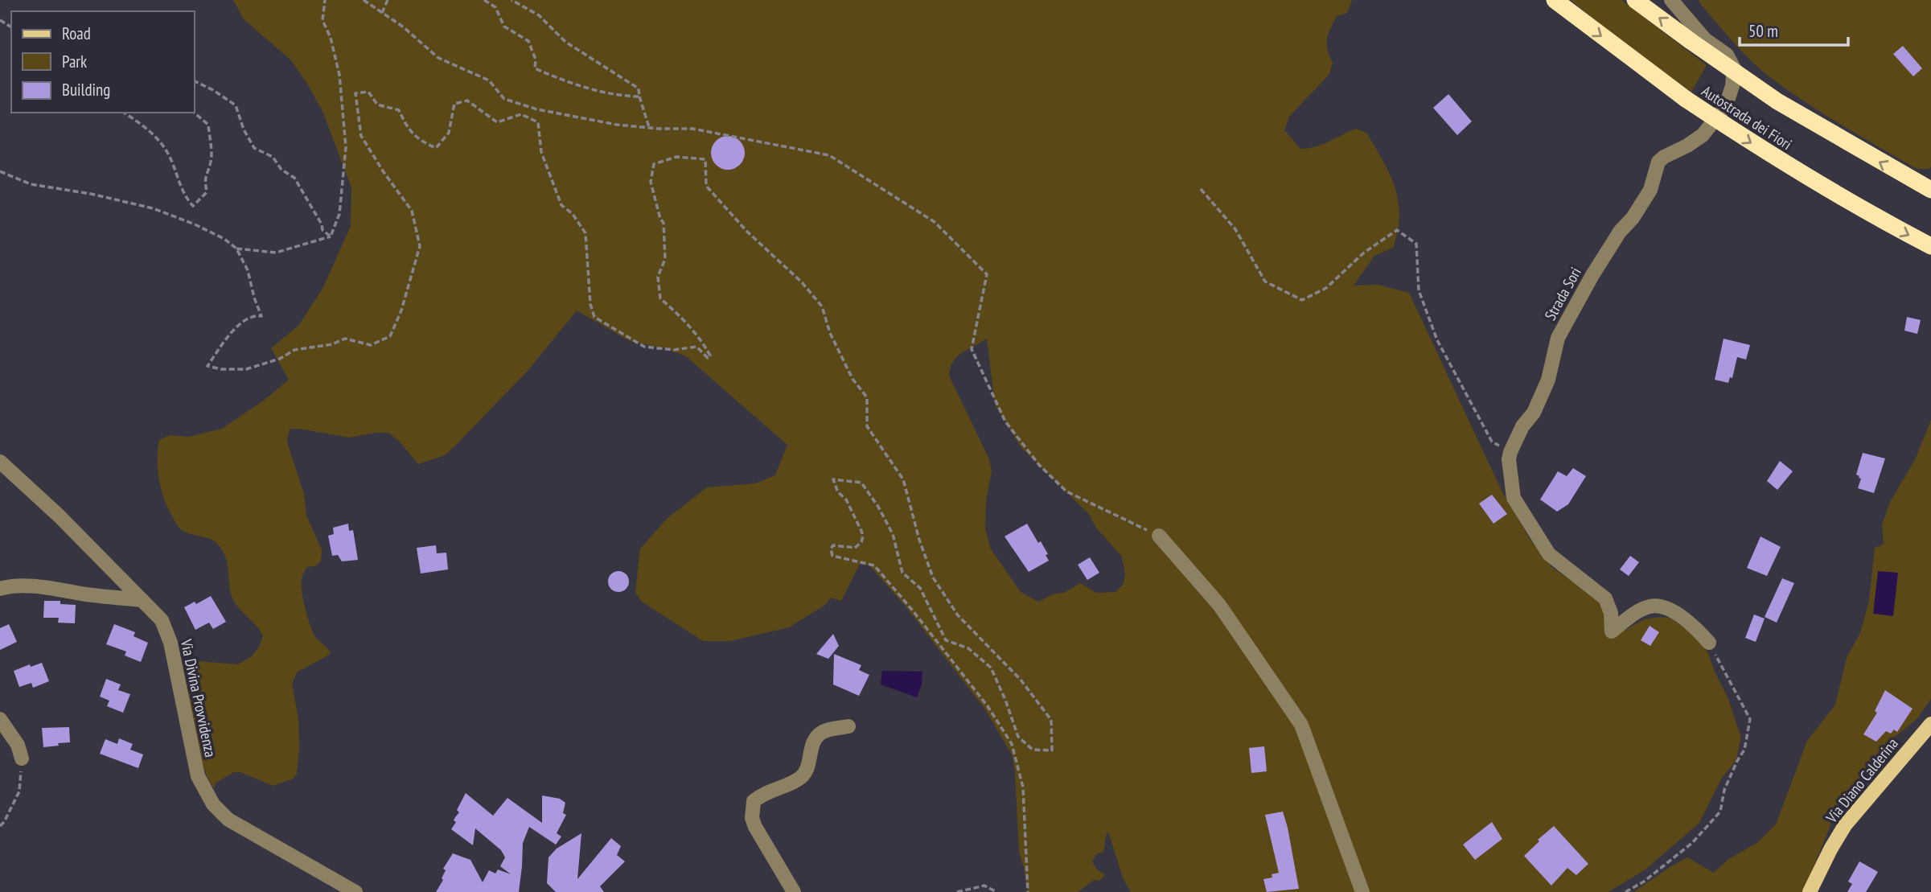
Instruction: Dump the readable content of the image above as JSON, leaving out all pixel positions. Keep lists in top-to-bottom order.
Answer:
{
  "streets": {
    "highway": ["Autostrada dei Fiori"],
    "main road": ["Via Diano Calderina"],
    "street": ["Strada Sori", "Via Divina Provvidenza"]
  },
  "legend": ["Road", "Park", "Building"],
  "scale_bar": "50 m"
}
